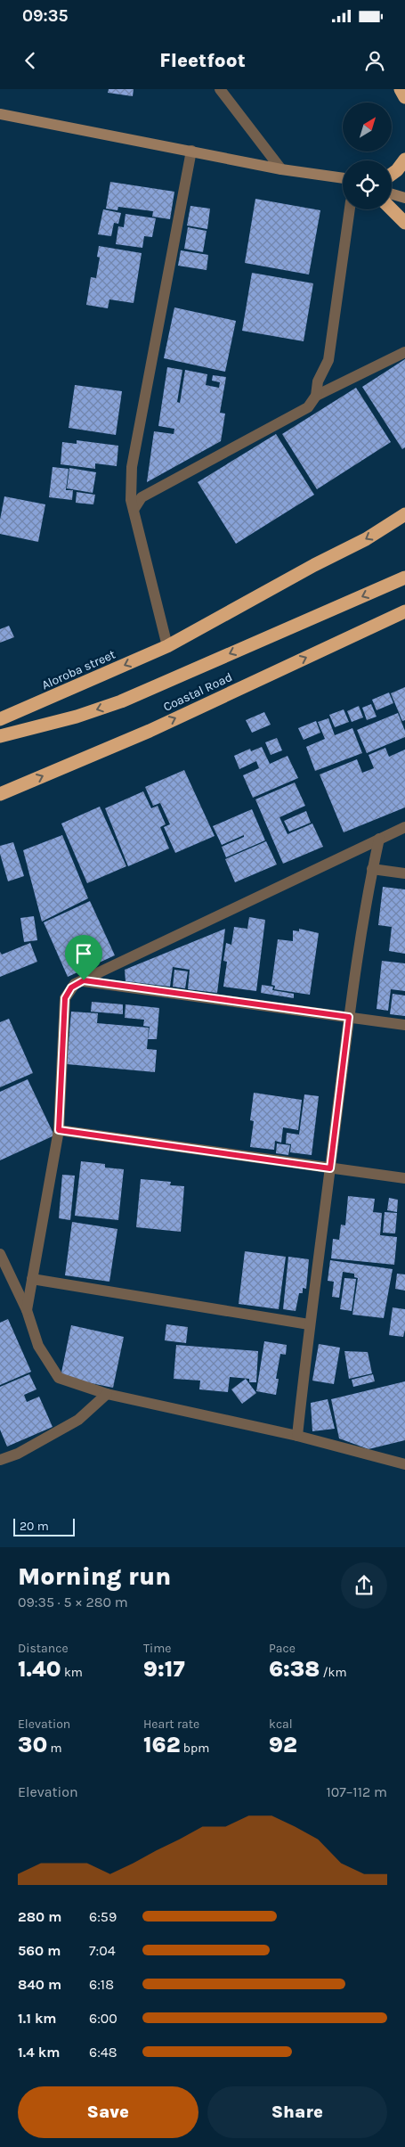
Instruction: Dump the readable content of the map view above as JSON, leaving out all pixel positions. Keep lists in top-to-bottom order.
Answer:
{
  "streets": {
    "highway": ["Aloroba street", "Coastal Road"]
  },
  "scale_bar": "20 m",
  "north": "top right",
  "page": {
    "status": "09:35",
    "header": "Fleetfoot",
    "scale": "20 m",
    "heading": ["Morning run", "09:35 · 5 × 280 m"],
    "stats": [
      ["Distance", "1.40 km"],
      ["Time", "9:17"],
      ["Pace", "6:38 /km"],
      ["Elevation", "30 m"],
      ["Heart rate", "162 bpm"],
      ["kcal", "92"]
    ],
    "chart": ["Elevation", "107–112 m"],
    "list": [
      {
        "name": "280 m",
        "note": "6:59"
      },
      {
        "name": "560 m",
        "note": "7:04"
      },
      {
        "name": "840 m",
        "note": "6:18"
      },
      {
        "name": "1.1 km",
        "note": "6:00"
      },
      {
        "name": "1.4 km",
        "note": "6:48"
      }
    ],
    "buttons": ["Save", "Share"]
  }
}
